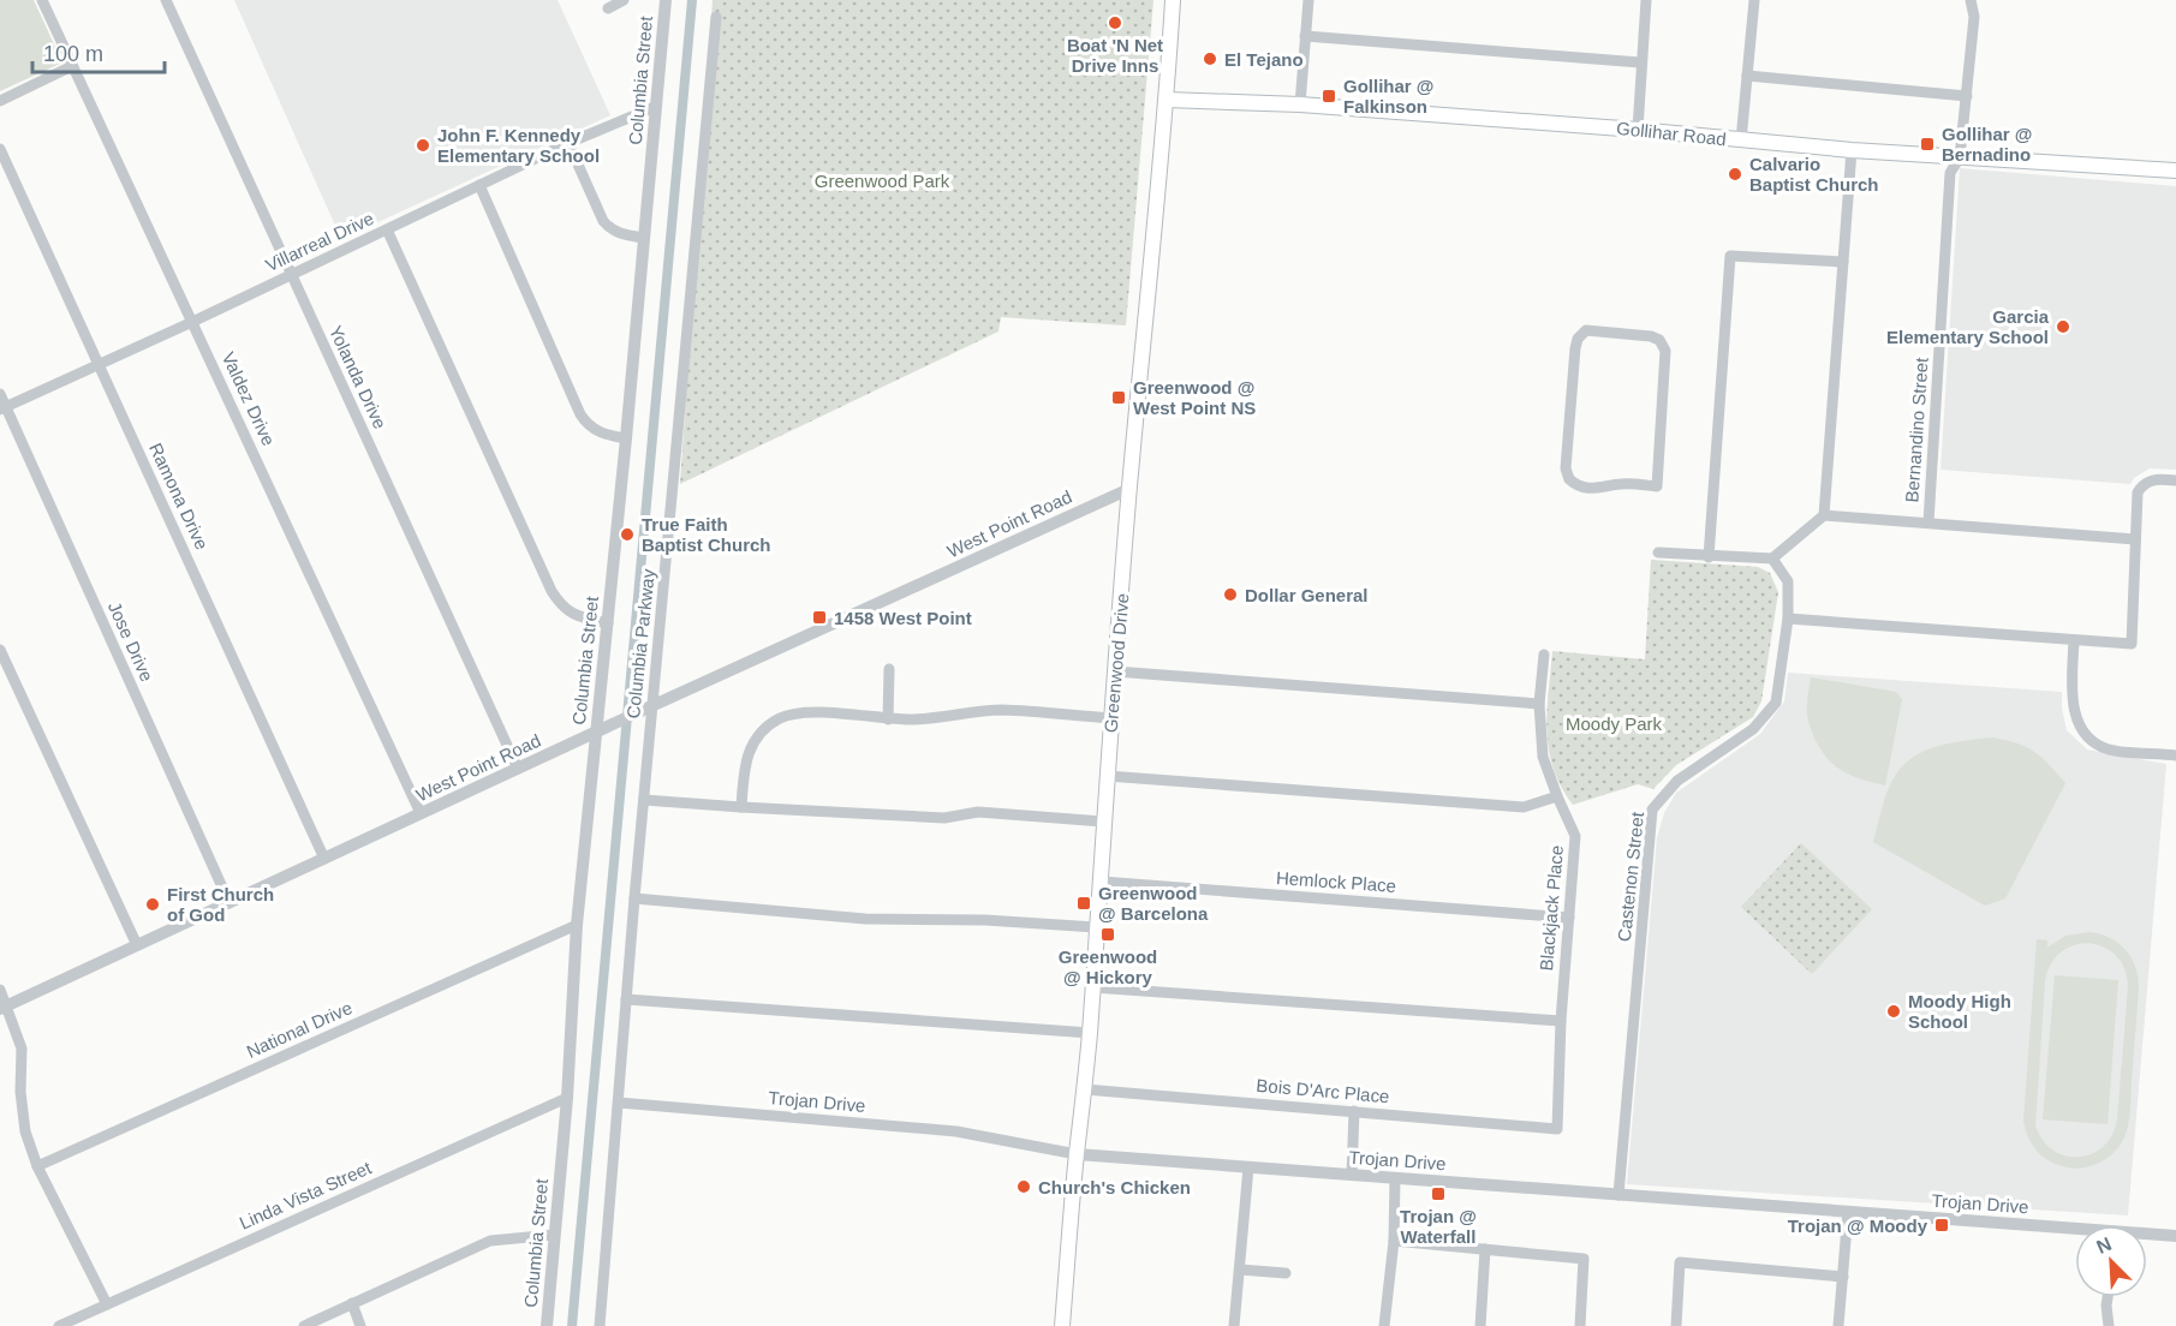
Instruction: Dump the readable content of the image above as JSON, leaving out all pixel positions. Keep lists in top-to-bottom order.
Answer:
{
  "streets": {
    "main road": ["Gollihar Road", "Greenwood Drive"],
    "street": [
      "Columbia Street",
      "Villarreal Drive",
      "Yolanda Drive",
      "Valdez Drive",
      "Bernandino Street",
      "Ramona Drive",
      "West Point Road",
      "Jose Drive",
      "Columbia Parkway",
      "Castenon Street",
      "Hemlock Place",
      "Blackjack Place",
      "National Drive",
      "Bois D'Arc Place",
      "Trojan Drive",
      "Linda Vista Street"
    ]
  },
  "crossings": [
    ["Columbia Street", "Villarreal Drive"],
    ["Columbia Street", "West Point Road"],
    ["Columbia Street", "National Drive"],
    ["Columbia Street", "Linda Vista Street"],
    ["Gollihar Road", "Bernandino Street"],
    ["Gollihar Road", "Greenwood Drive"],
    ["Villarreal Drive", "Yolanda Drive"],
    ["Villarreal Drive", "Valdez Drive"],
    ["Villarreal Drive", "Ramona Drive"],
    ["Villarreal Drive", "Jose Drive"],
    ["Yolanda Drive", "West Point Road"],
    ["Valdez Drive", "West Point Road"],
    ["Ramona Drive", "West Point Road"],
    ["West Point Road", "Jose Drive"],
    ["West Point Road", "Columbia Parkway"],
    ["West Point Road", "Greenwood Drive"],
    ["Columbia Parkway", "Trojan Drive"],
    ["Greenwood Drive", "Hemlock Place"],
    ["Greenwood Drive", "Bois D'Arc Place"],
    ["Greenwood Drive", "Trojan Drive"],
    ["Castenon Street", "Trojan Drive"],
    ["Hemlock Place", "Blackjack Place"],
    ["Blackjack Place", "Bois D'Arc Place"]
  ],
  "parks": ["Greenwood Park", "Moody Park"],
  "places": {
    "other": [
      "Boat 'N Net Drive Inns",
      "El Tejano",
      "John F. Kennedy Elementary School",
      "Calvario Baptist Church",
      "Garcia Elementary School",
      "True Faith Baptist Church",
      "Dollar General",
      "First Church of God",
      "Moody High School",
      "Church's Chicken"
    ],
    "transit": [
      "Gollihar @ Falkinson",
      "Gollihar @ Bernadino",
      "Greenwood @ West Point NS",
      "1458 West Point",
      "Greenwood @ Barcelona",
      "Greenwood @ Hickory",
      "Trojan @ Waterfall",
      "Trojan @ Moody"
    ]
  },
  "scale_bar": "100 m",
  "north": "top left"
}
